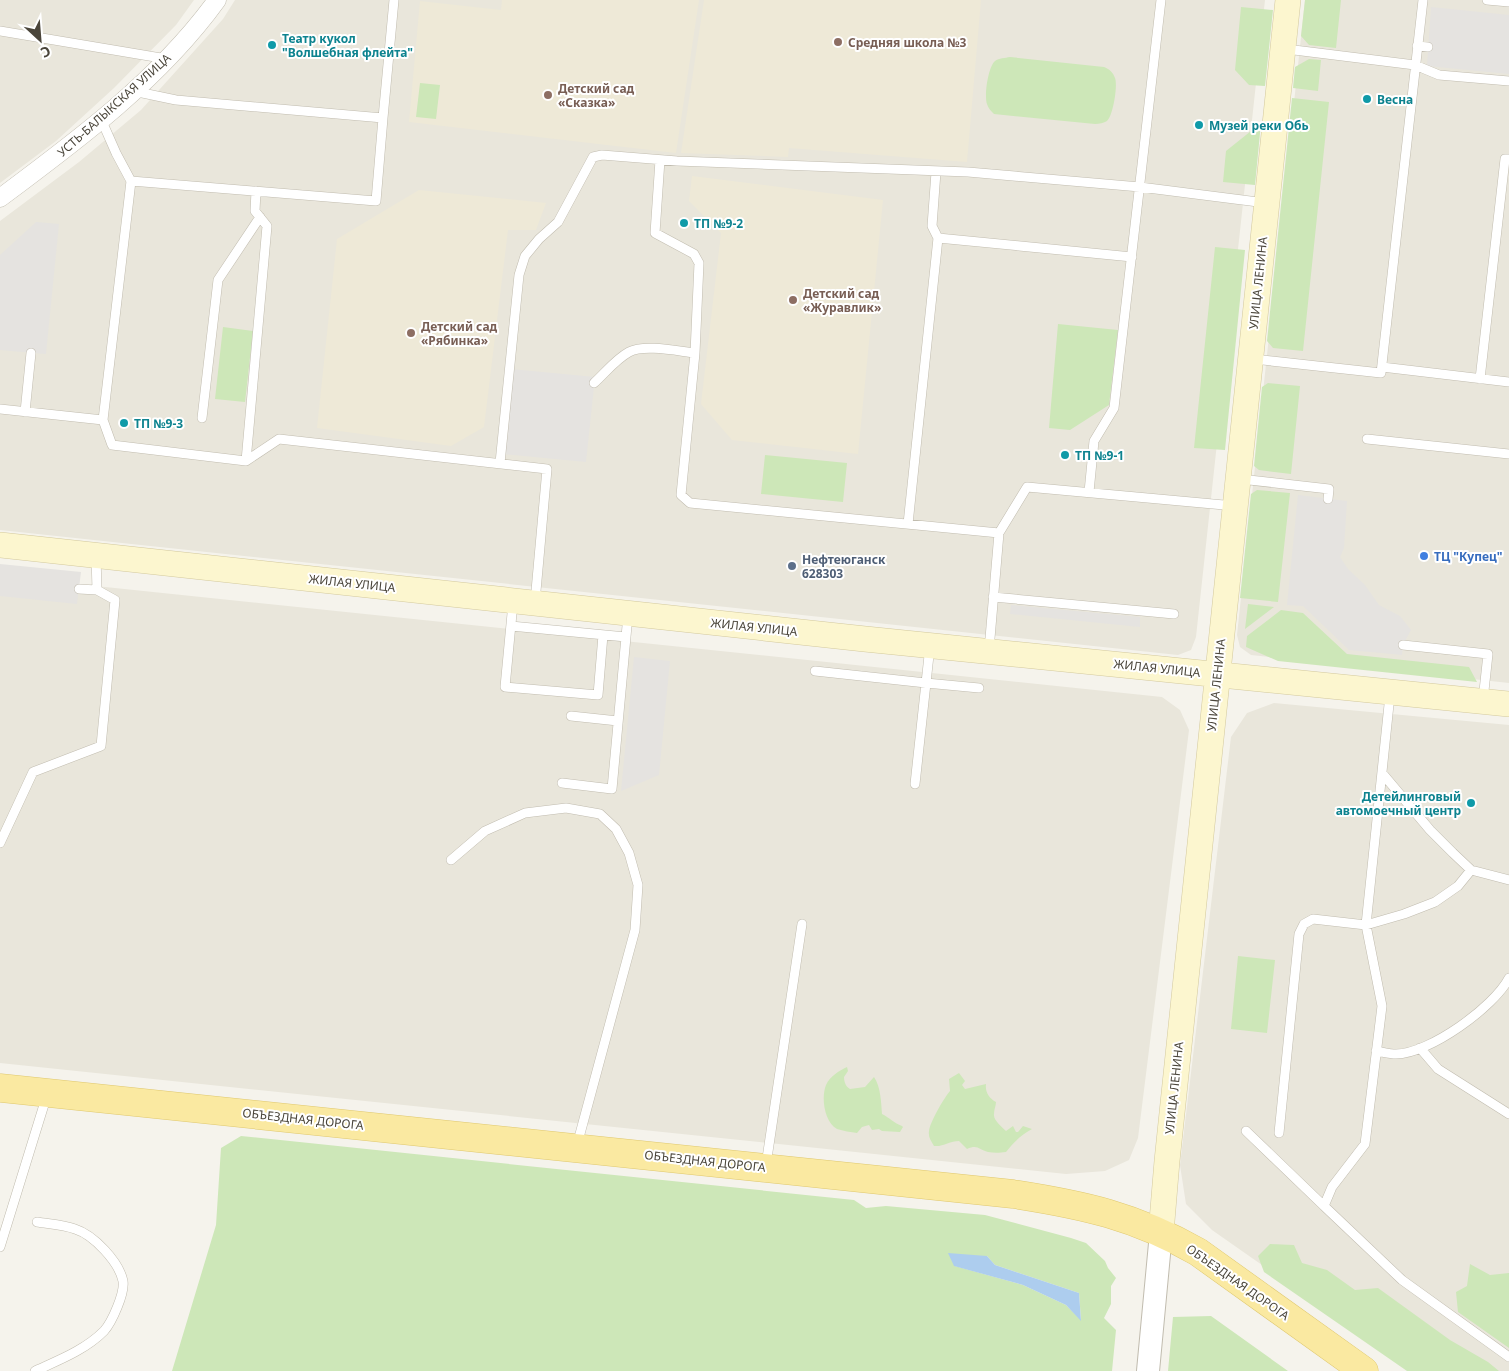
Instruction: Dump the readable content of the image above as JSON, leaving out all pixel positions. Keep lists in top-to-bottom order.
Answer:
{
  "streets": {
    "main road": ["УЛИЦА ЛЕНИНА", "ЖИЛАЯ УЛИЦА", "ОБЪЕЗДНАЯ ДОРОГА"],
    "street": ["УСТЬ-БАЛЫКСКАЯ УЛИЦА"]
  },
  "crossings": [
    ["УЛИЦА ЛЕНИНА", "ЖИЛАЯ УЛИЦА"],
    ["УЛИЦА ЛЕНИНА", "ОБЪЕЗДНАЯ ДОРОГА"]
  ],
  "places": [
    "Средняя школа №3",
    "Театр кукол \"Волшебная флейта\"",
    "Детский сад «Сказка»",
    "Весна",
    "Музей реки Обь",
    "ТП №9-2",
    "Детский сад «Журавлик»",
    "Детский сад «Рябинка»",
    "ТП №9-3",
    "ТП №9-1",
    "ТЦ \"Купец\"",
    "Нефтеюганск 628303",
    "Детейлинговый автомоечный центр"
  ],
  "north": "bottom right"
}
